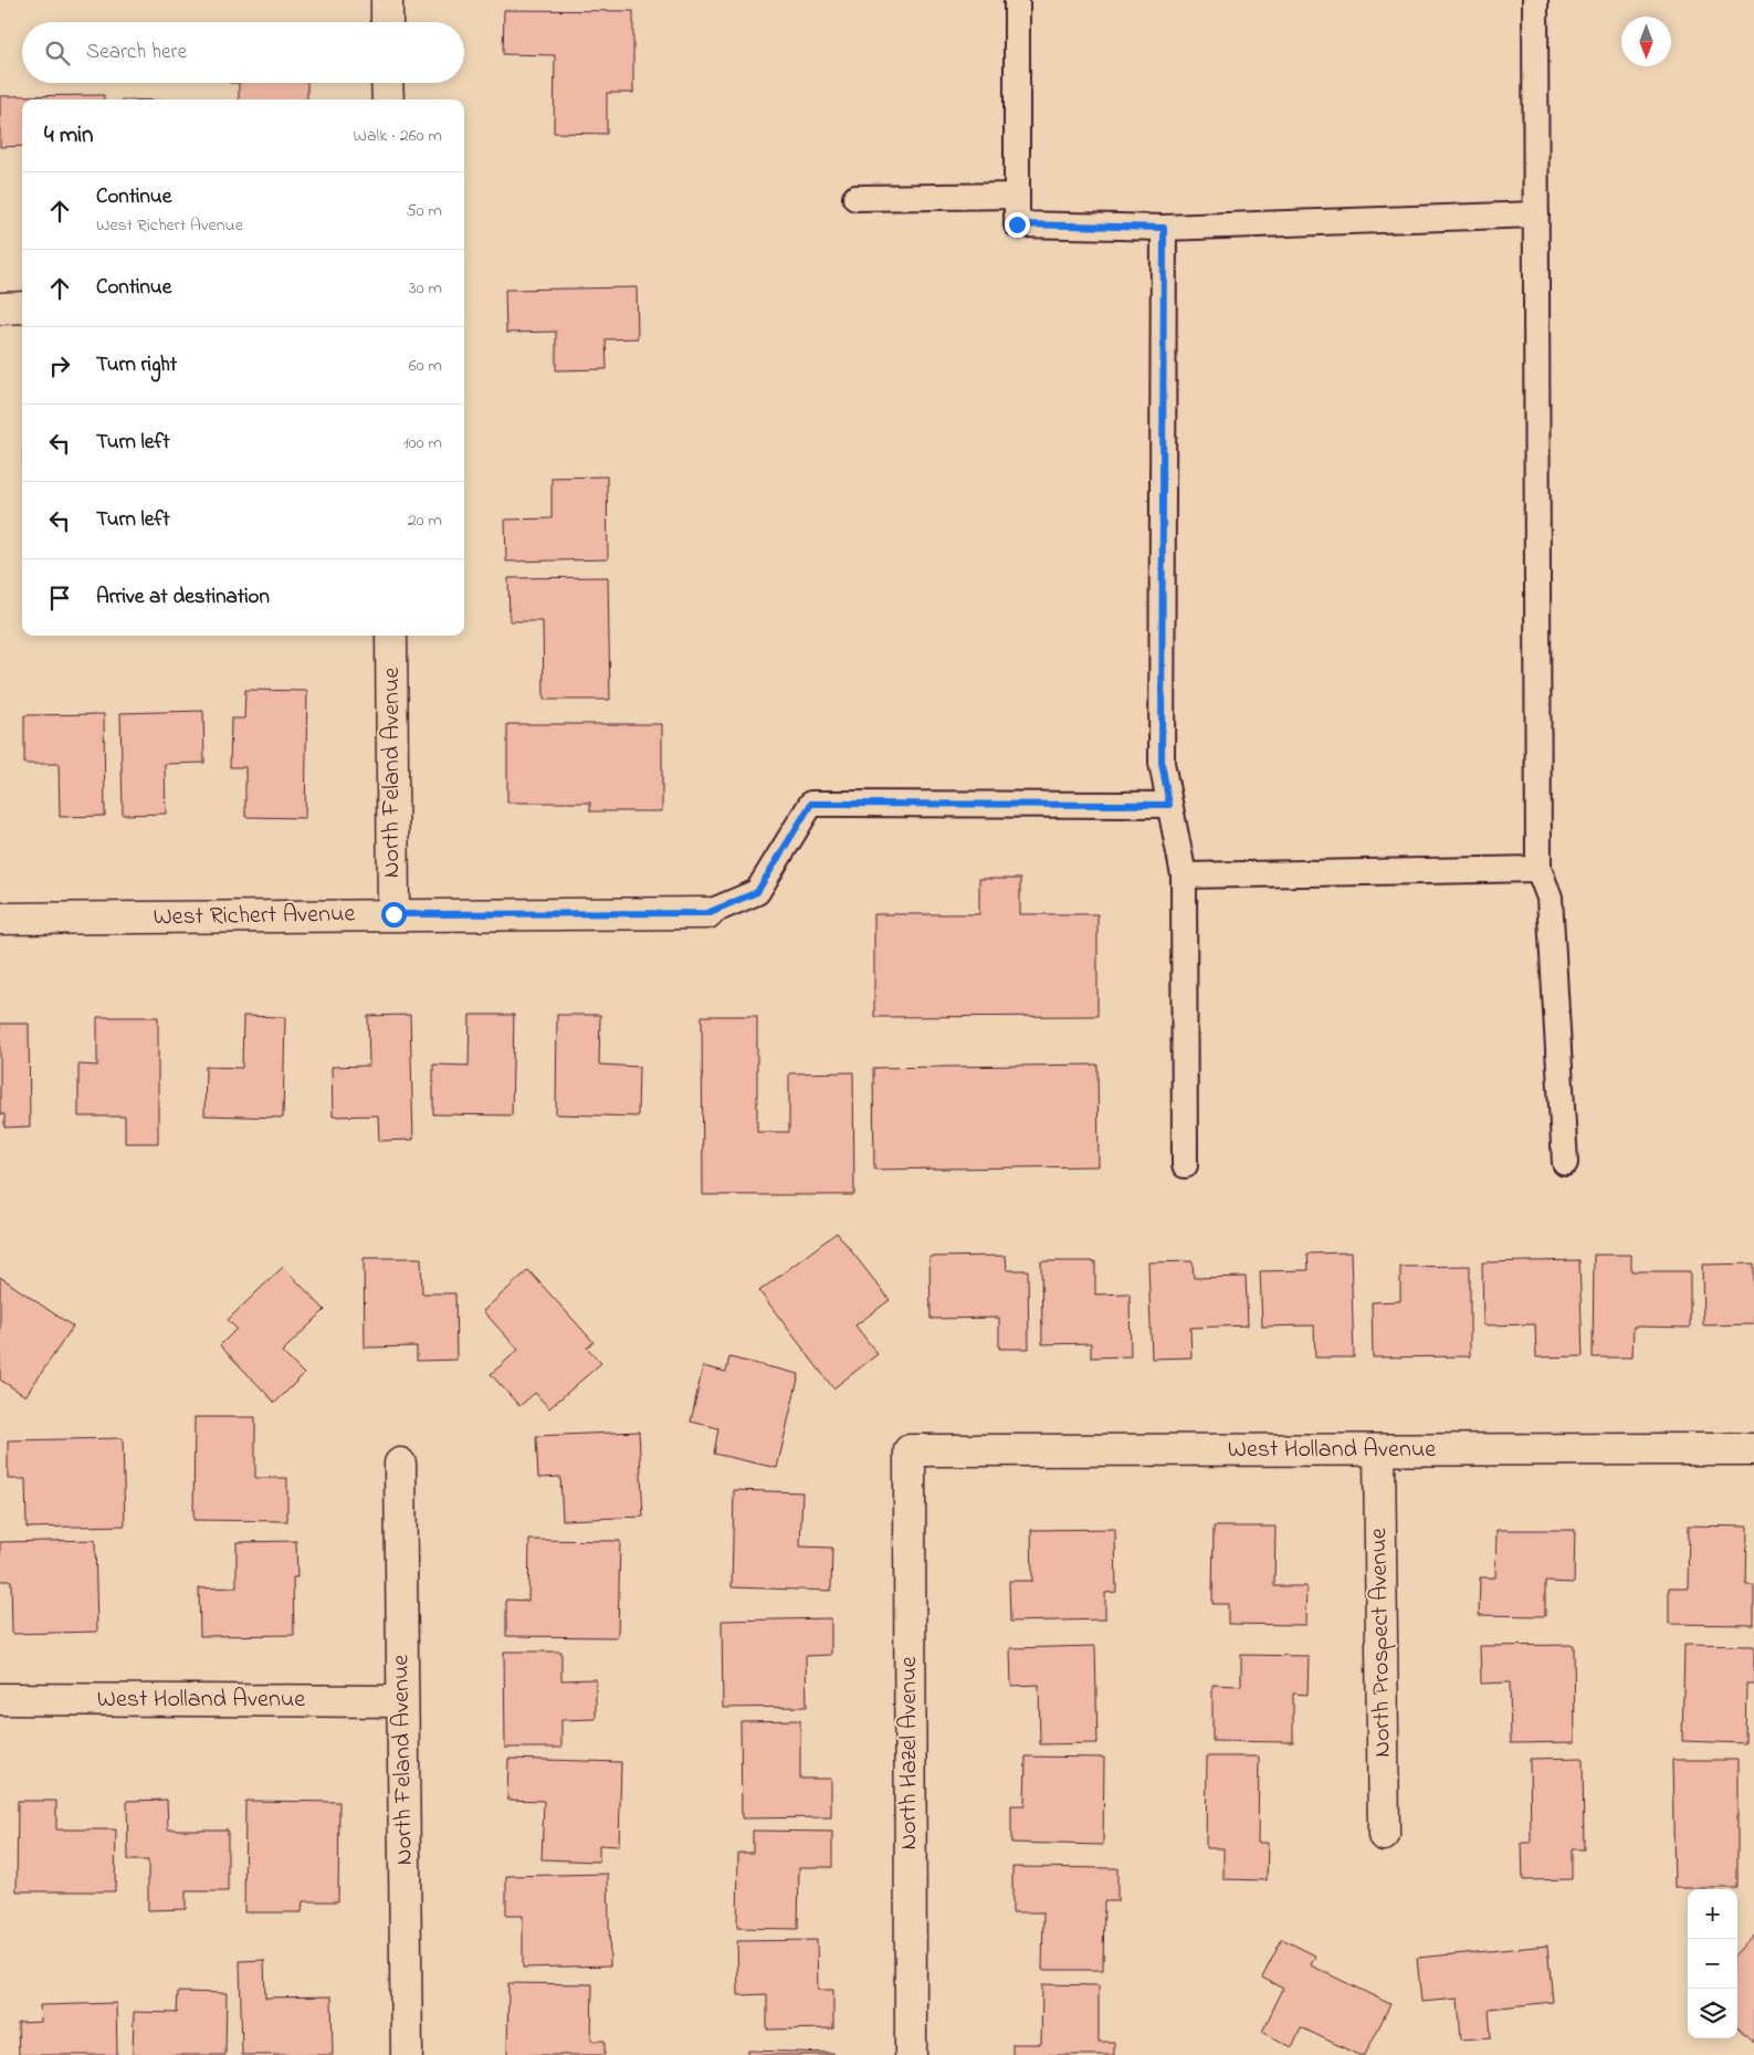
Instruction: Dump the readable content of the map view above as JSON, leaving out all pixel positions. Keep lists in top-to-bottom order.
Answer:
{
  "streets": {
    "street": [
      "North Feland Avenue",
      "West Richert Avenue",
      "West Holland Avenue",
      "North Prospect Avenue",
      "North Hazel Avenue"
    ]
  },
  "crossings": [
    ["North Feland Avenue", "West Richert Avenue"],
    ["North Feland Avenue", "West Holland Avenue"],
    ["West Holland Avenue", "North Prospect Avenue"],
    ["West Holland Avenue", "North Hazel Avenue"]
  ],
  "north": "bottom",
  "page": {
    "search": "Search here",
    "heading": ["4 min", "Walk · 260 m"],
    "list": [
      ["Continue", "West Richert Avenue", "50 m"],
      ["Continue", "30 m"],
      ["Turn right", "60 m"],
      ["Turn left", "100 m"],
      ["Turn left", "20 m"],
      "Arrive at destination"
    ],
    "map_buttons": ["+", "−"]
  }
}
